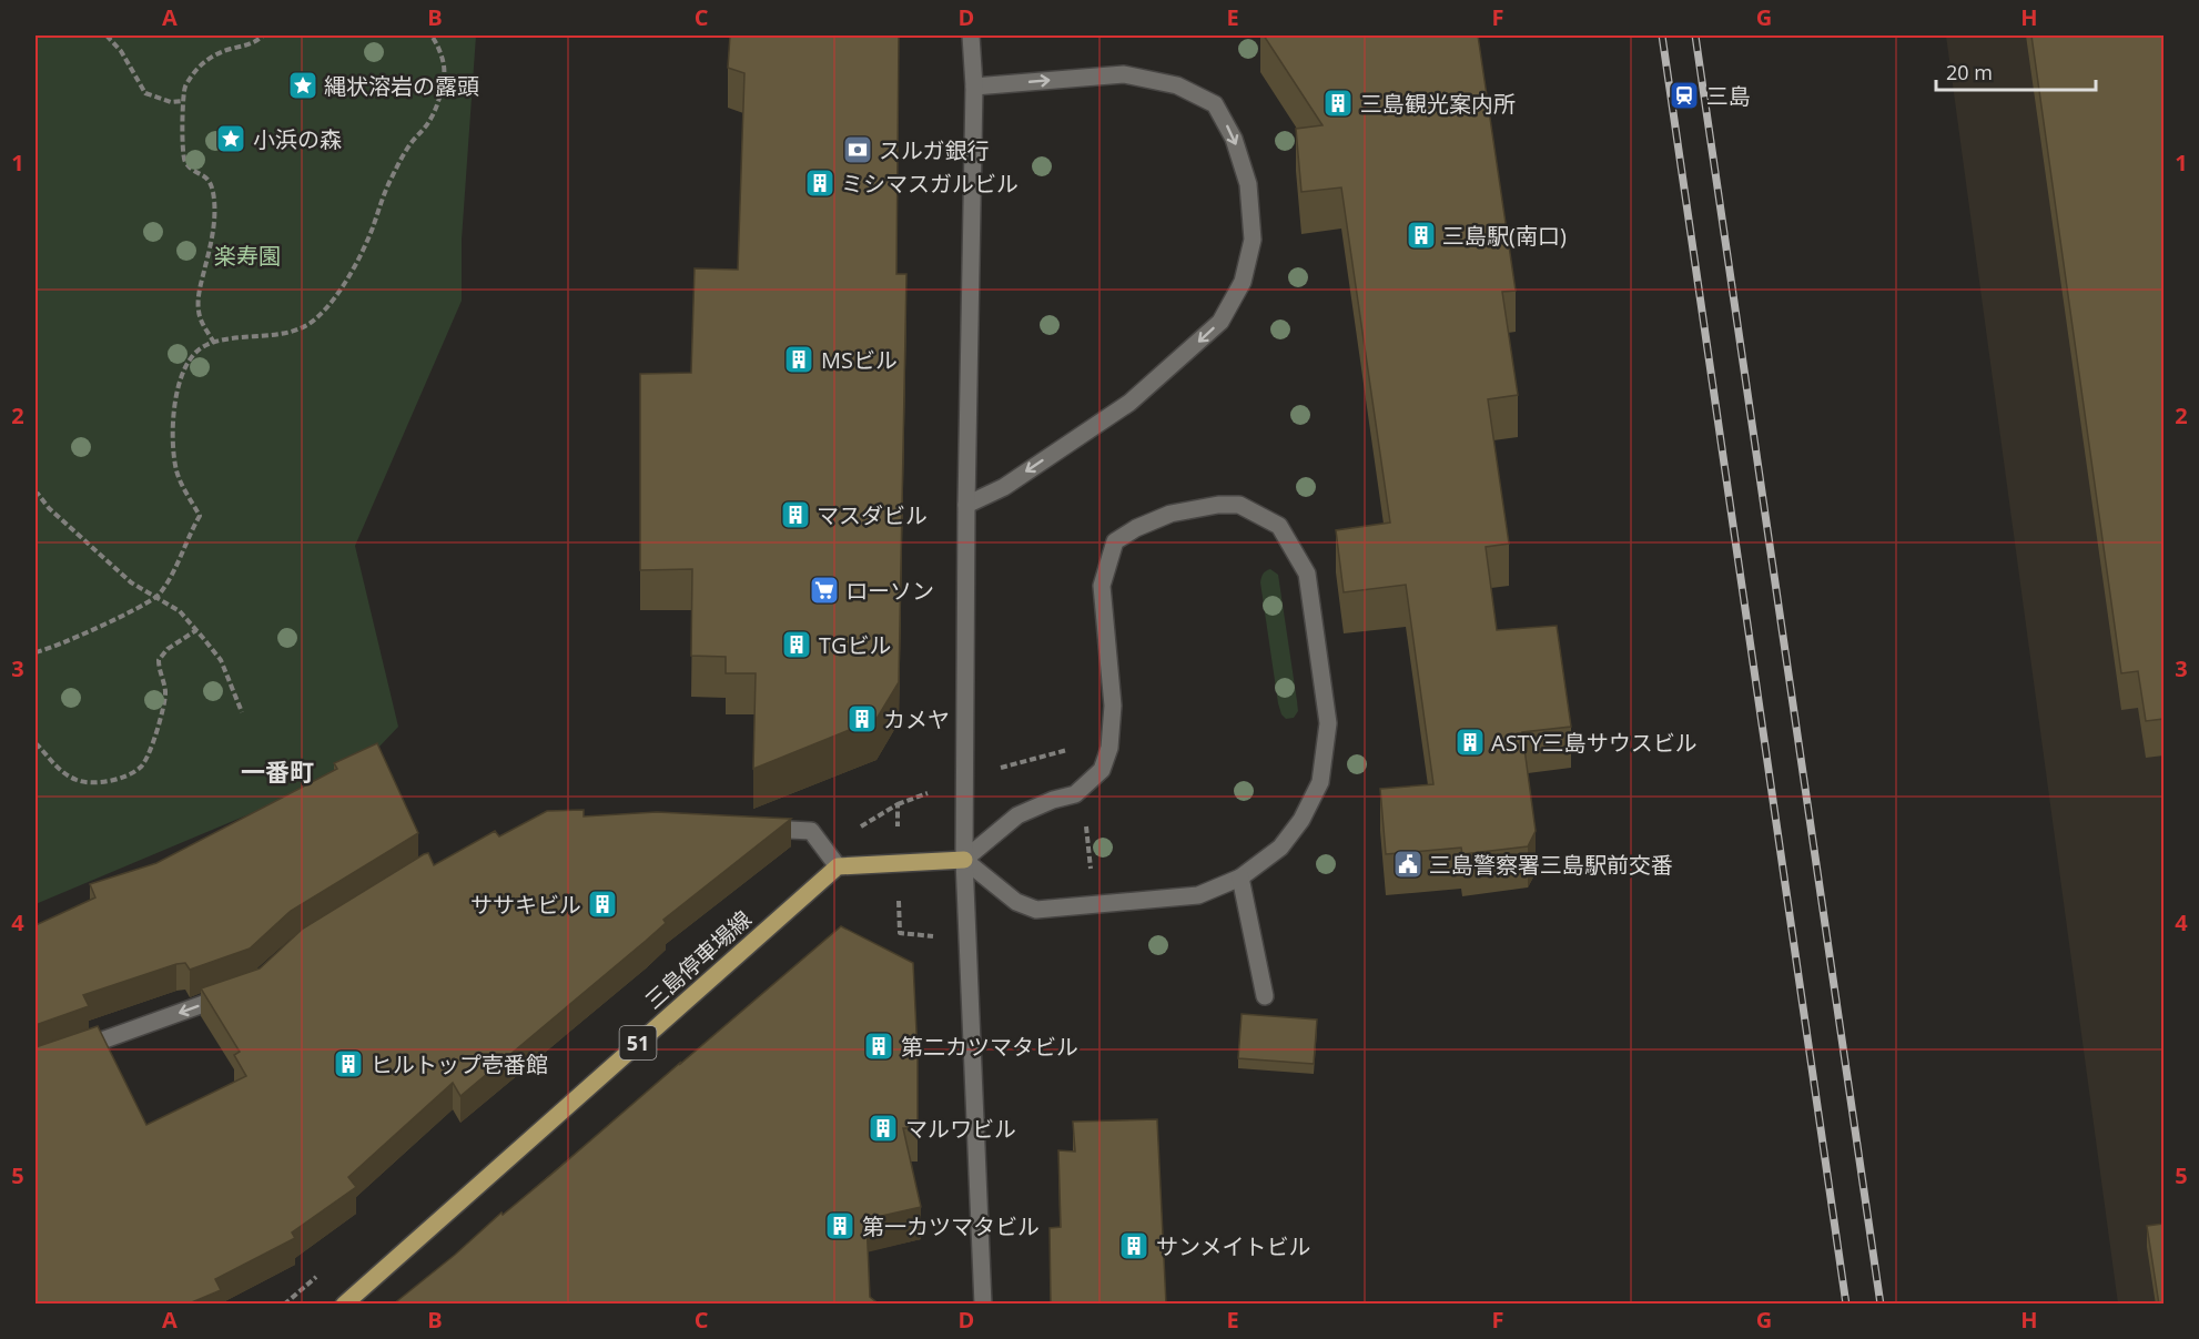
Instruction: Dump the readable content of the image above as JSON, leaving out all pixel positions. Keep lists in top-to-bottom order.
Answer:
{
  "streets": {
    "main road": ["三島停車場線", "51"]
  },
  "districts": ["一番町"],
  "parks": ["楽寿園"],
  "places": {
    "place": ["縄状溶岩の露頭", "小浜の森"],
    "station": ["三島"],
    "building": [
      "三島観光案内所",
      "ミシマスガルビル",
      "三島駅(南口)",
      "MSビル",
      "マスダビル",
      "TGビル",
      "カメヤ",
      "ASTY三島サウスビル",
      "ササキビル",
      "第二カツマタビル",
      "ヒルトップ壱番館",
      "マルワビル",
      "第一カツマタビル",
      "サンメイトビル"
    ],
    "bank": ["スルガ銀行"],
    "supermarket": ["ローソン"],
    "public building": ["三島警察署三島駅前交番"]
  },
  "scale_bar": "20 m",
  "grid": {
    "columns": [
      "A",
      "B",
      "C",
      "D",
      "E",
      "F",
      "G",
      "H"
    ],
    "rows": [
      "1",
      "2",
      "3",
      "4",
      "5"
    ]
  }
}
